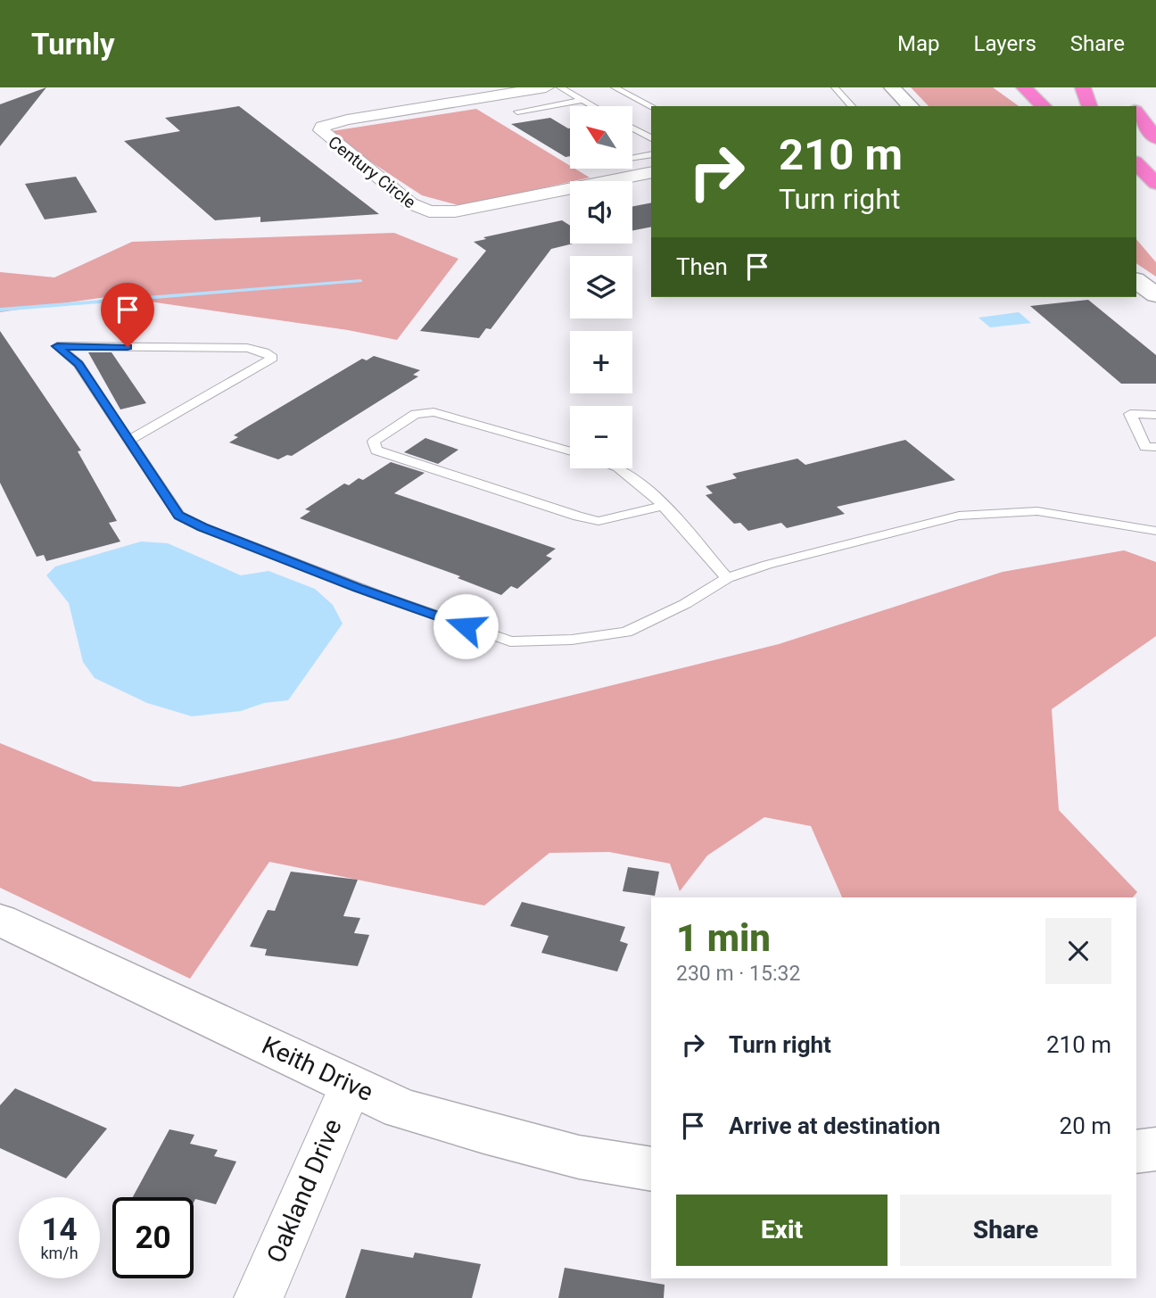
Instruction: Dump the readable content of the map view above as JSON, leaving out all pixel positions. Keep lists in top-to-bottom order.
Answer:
{
  "streets": {
    "street": ["Century Circle", "Keith Drive", "Oakland Drive"]
  },
  "crossings": [
    ["Keith Drive", "Oakland Drive"]
  ],
  "north": "top left",
  "page": {
    "header": "Turnly",
    "nav": ["Map", "Layers", "Share"],
    "map_buttons": ["+", "−"],
    "turn": ["210 m", "Turn right"],
    "then": "Then",
    "heading": ["1 min", "230 m · 15:32"],
    "list": [
      {
        "name": "Turn right",
        "value": "210 m"
      },
      {
        "name": "Arrive at destination",
        "value": "20 m"
      }
    ],
    "buttons": ["Exit", "Share"],
    "speed": "14 km/h",
    "limit": "20"
  }
}
